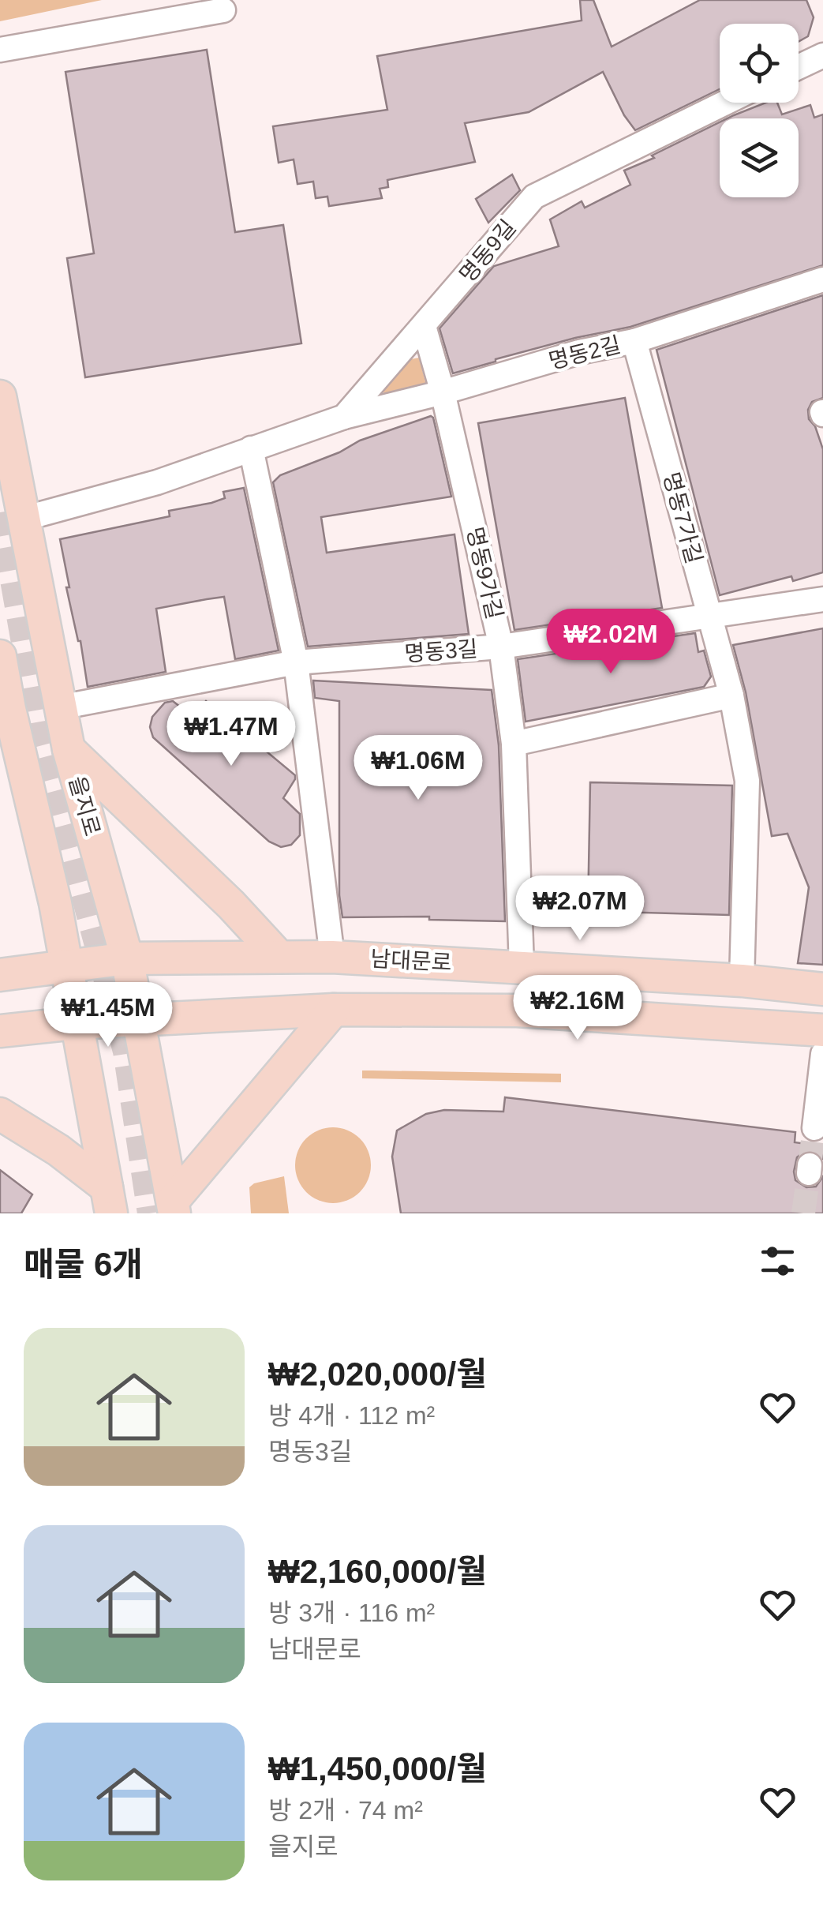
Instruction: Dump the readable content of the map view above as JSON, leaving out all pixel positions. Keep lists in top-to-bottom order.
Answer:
{
  "streets": {
    "main road": ["을지로", "남대문로"],
    "street": [
      "명동9길",
      "명동2길",
      "명동7가길",
      "명동9가길",
      "명동3길"
    ]
  },
  "crossings": [
    ["명동9길", "명동2길"],
    ["명동9길", "명동9가길"],
    ["명동9길", "을지로"],
    ["명동2길", "명동7가길"],
    ["명동2길", "명동9가길"],
    ["명동7가길", "명동3길"],
    ["명동7가길", "남대문로"],
    ["명동9가길", "명동3길"],
    ["명동9가길", "남대문로"],
    ["명동3길", "을지로"],
    ["을지로", "남대문로"]
  ],
  "page": {
    "price": [
      "₩2.02M",
      "₩1.47M",
      "₩1.06M",
      "₩2.07M",
      "₩2.16M",
      "₩1.45M"
    ],
    "heading": "매물 6개",
    "list": [
      {
        "name": "₩2,020,000/월",
        "note": "방 4개 · 112 m² · 명동3길"
      },
      {
        "name": "₩2,160,000/월",
        "note": "방 3개 · 116 m² · 남대문로"
      },
      {
        "name": "₩1,450,000/월",
        "note": "방 2개 · 74 m² · 을지로"
      }
    ]
  }
}
